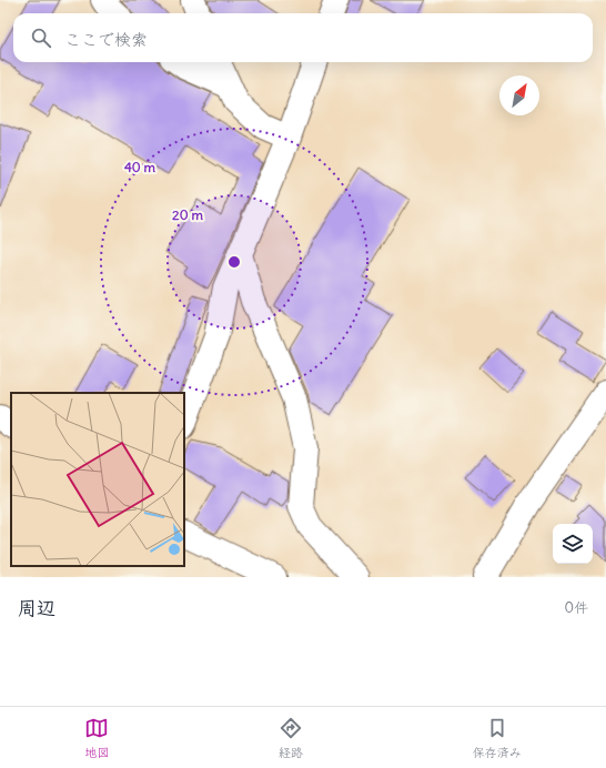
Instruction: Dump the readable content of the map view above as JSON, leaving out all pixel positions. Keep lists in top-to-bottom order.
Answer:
{
  "north": "top right",
  "page": {
    "search": "ここで検索",
    "heading": ["周辺", "0件"],
    "nav": ["地図", "経路", "保存済み"]
  },
  "rings": ["40 m", "20 m"]
}
